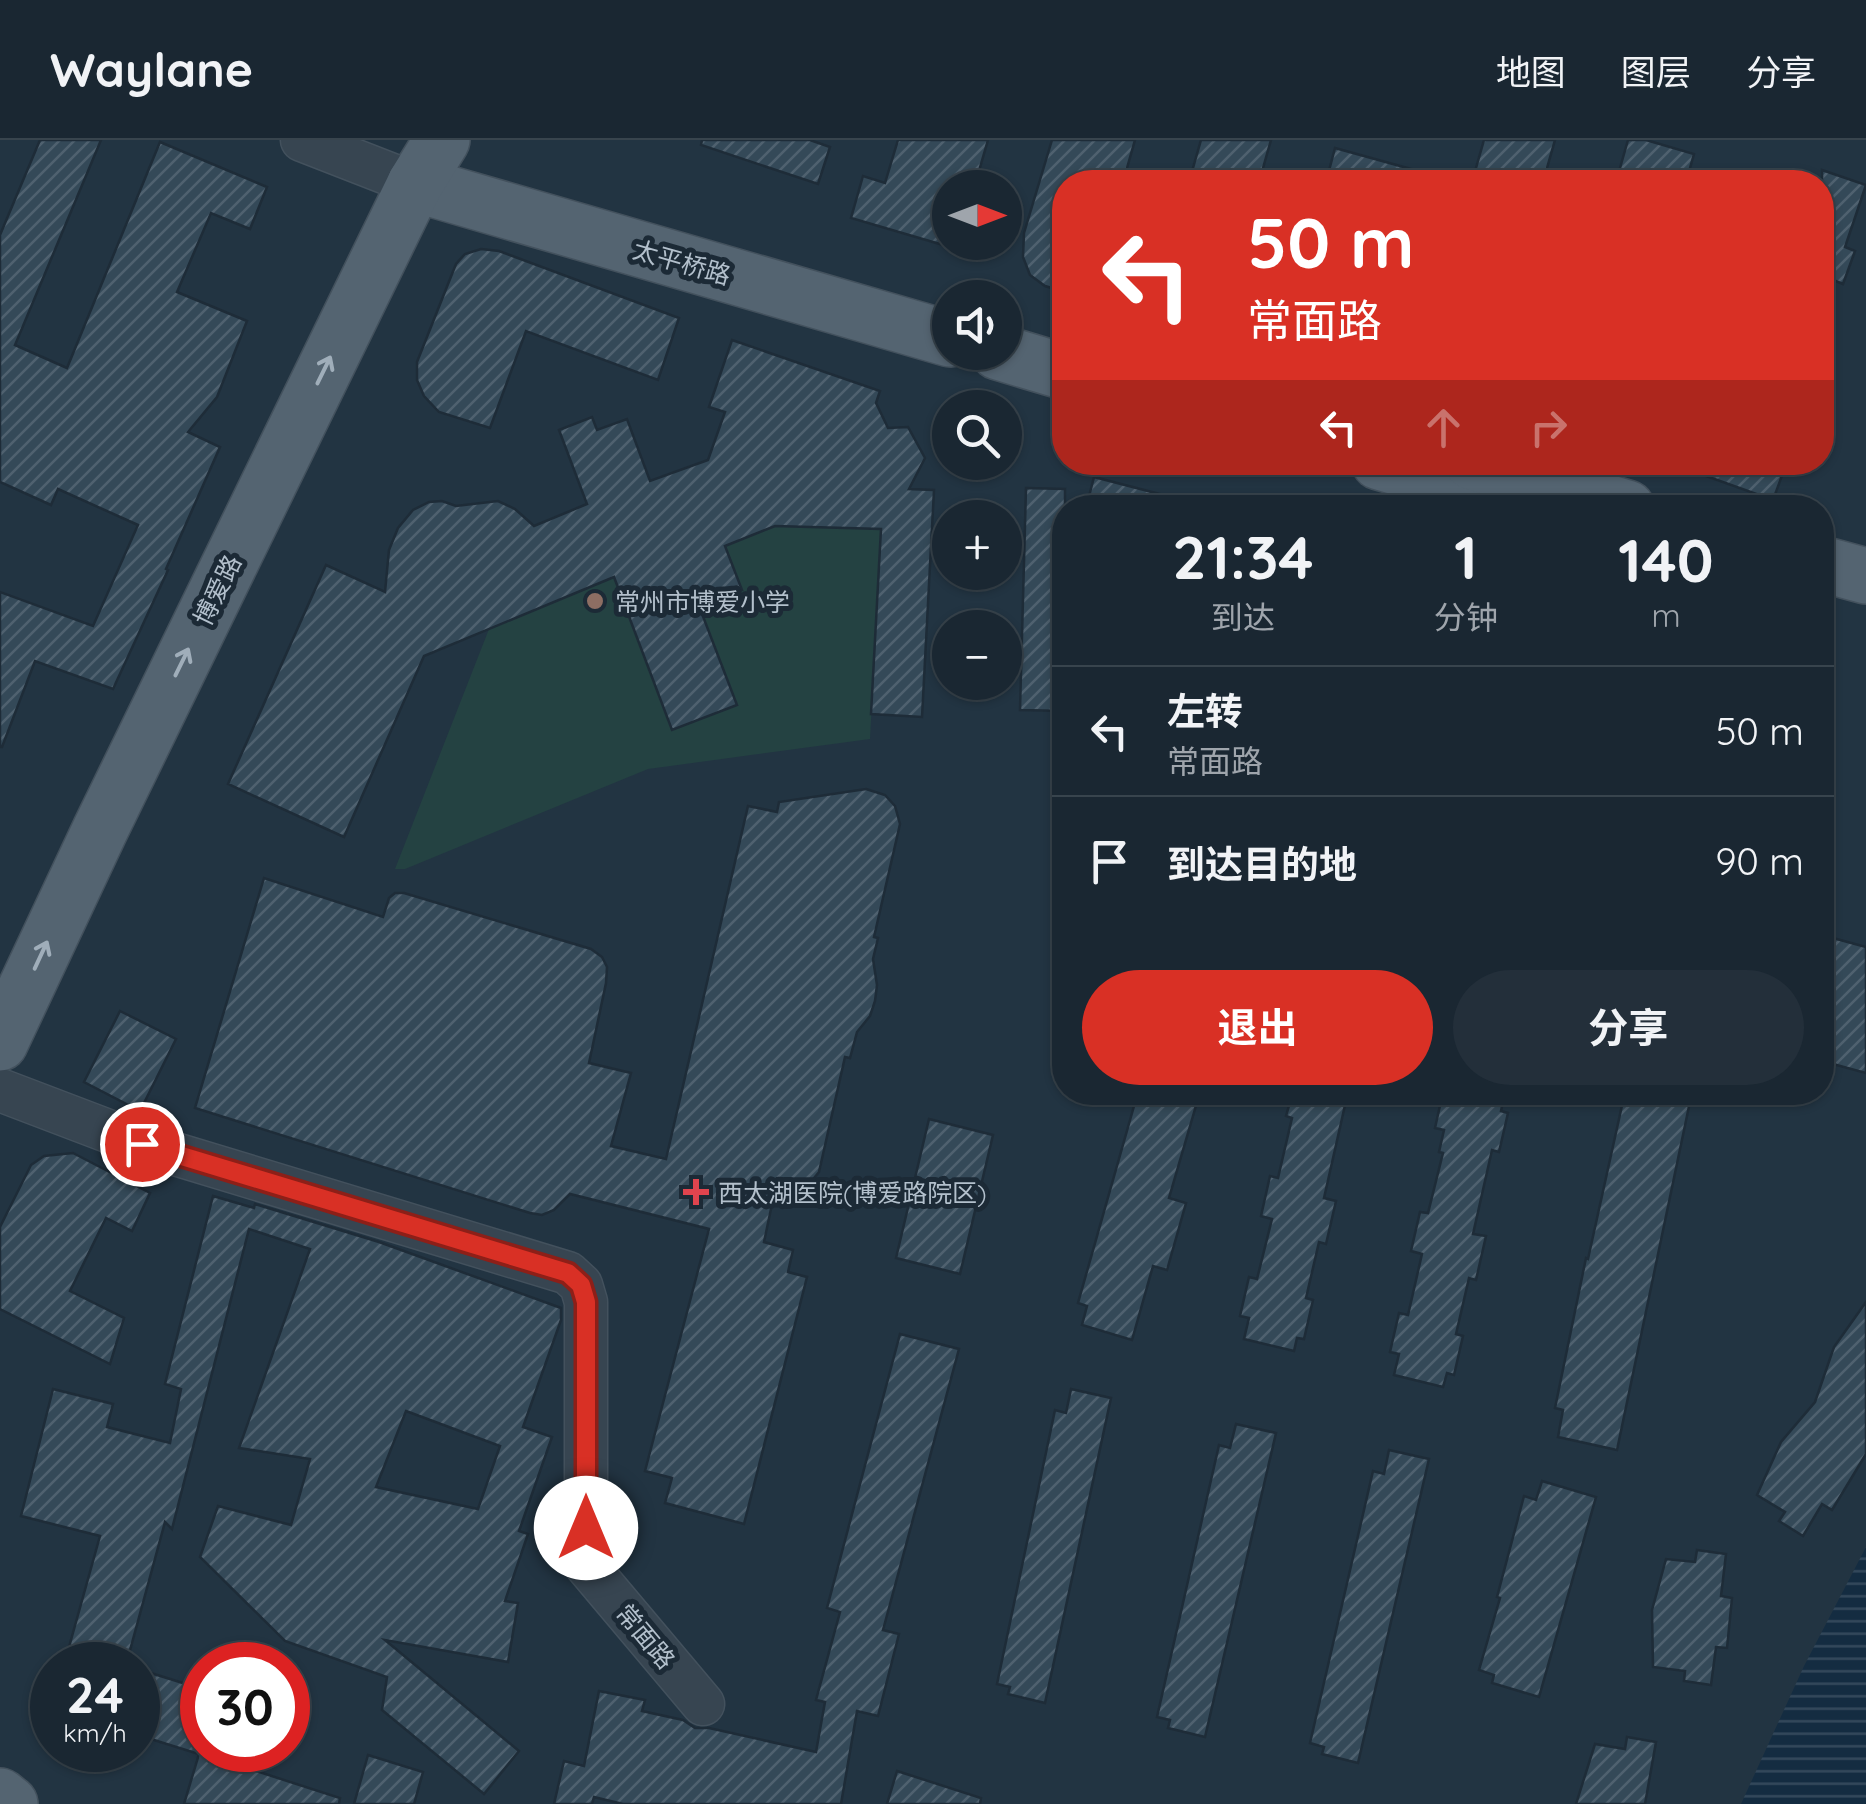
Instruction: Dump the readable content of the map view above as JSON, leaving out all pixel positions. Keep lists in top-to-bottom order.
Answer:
{
  "streets": {
    "main road": ["太平桥路", "博爱路"],
    "street": ["常面路"]
  },
  "crossings": [
    ["太平桥路", "博爱路"]
  ],
  "one_way": ["博爱路"],
  "places": {
    "other": ["常州市博爱小学"],
    "health": ["西太湖医院(博爱路院区)"]
  },
  "north": "right",
  "page": {
    "header": "Waylane",
    "nav": ["地图", "图层", "分享"],
    "map_buttons": ["+", "−"],
    "turn": ["50 m", "常面路"],
    "eta": [
      "21:34",
      "到达",
      "1",
      "分钟",
      "140",
      "m"
    ],
    "list": [
      {
        "name": "左转",
        "note": "常面路",
        "value": "50 m"
      },
      {
        "name": "到达目的地",
        "value": "90 m"
      }
    ],
    "buttons": ["退出", "分享"],
    "speed": "24 km/h",
    "limit": "30"
  }
}
